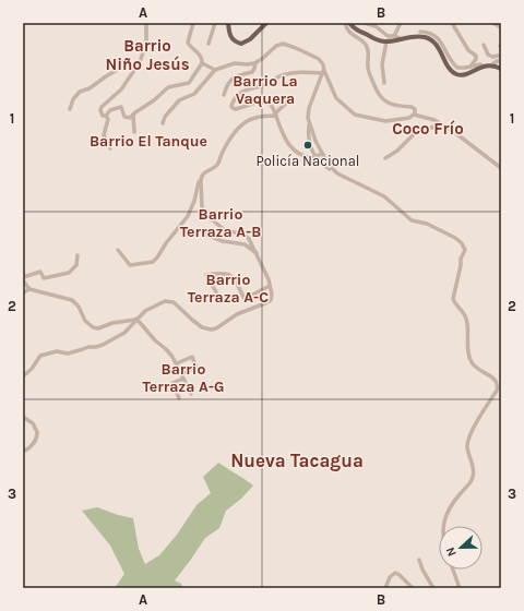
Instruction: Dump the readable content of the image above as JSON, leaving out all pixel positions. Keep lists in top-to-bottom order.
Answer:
{
  "districts": [
    "Barrio Niño Jesús",
    "Barrio La Vaquera",
    "Coco Frío",
    "Barrio El Tanque",
    "Barrio Terraza A-B",
    "Barrio Terraza A-C",
    "Barrio Terraza A-G",
    "Nueva Tacagua"
  ],
  "places": ["Policía Nacional"],
  "north": "left",
  "grid": {
    "columns": ["A", "B"],
    "rows": ["1", "2", "3"]
  }
}
